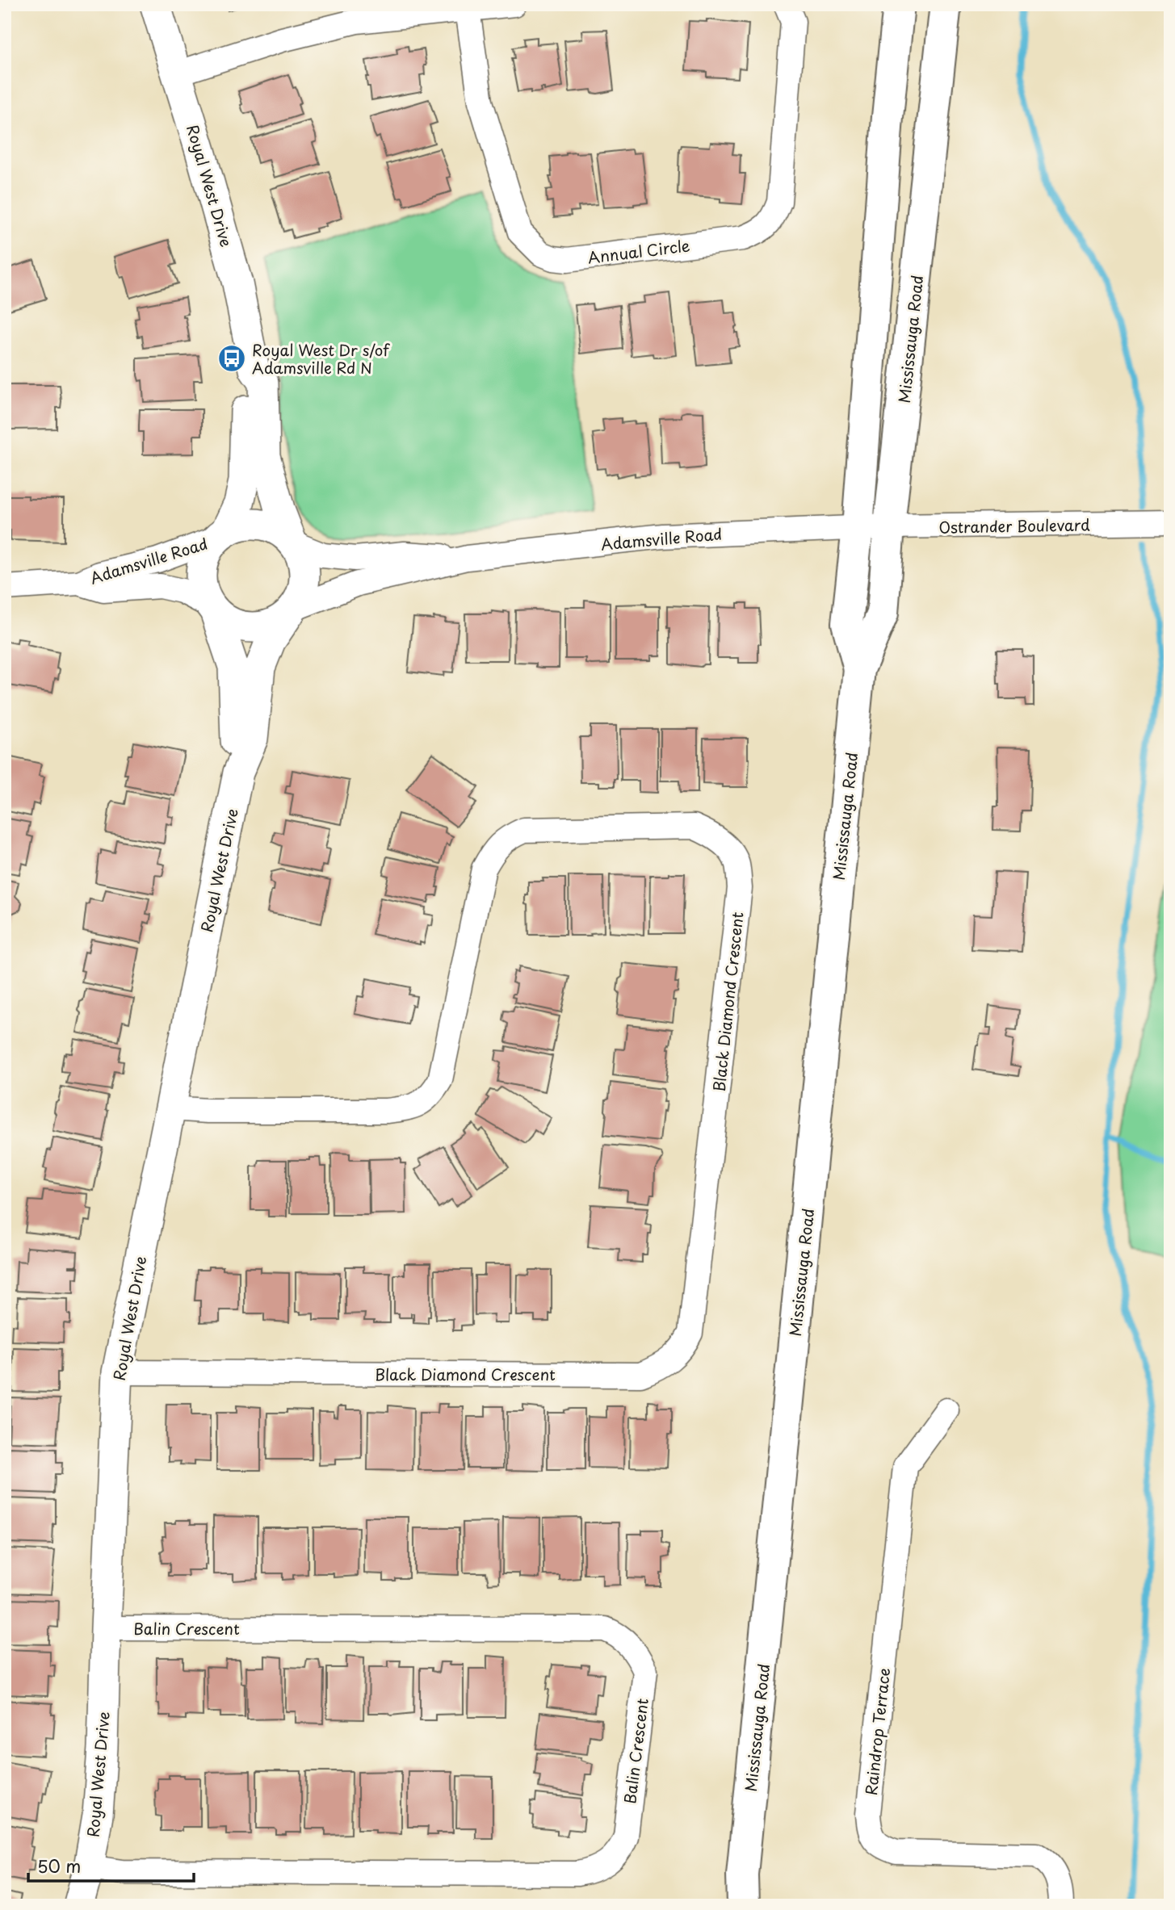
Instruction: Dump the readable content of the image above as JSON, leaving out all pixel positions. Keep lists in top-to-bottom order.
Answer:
{
  "streets": {
    "main road": ["Mississauga Road"],
    "street": [
      "Royal West Drive",
      "Annual Circle",
      "Ostrander Boulevard",
      "Adamsville Road",
      "Black Diamond Crescent",
      "Balin Crescent",
      "Raindrop Terrace"
    ]
  },
  "crossings": [
    ["Royal West Drive", "Adamsville Road"],
    ["Royal West Drive", "Black Diamond Crescent"],
    ["Royal West Drive", "Balin Crescent"],
    ["Mississauga Road", "Ostrander Boulevard"],
    ["Mississauga Road", "Adamsville Road"],
    ["Ostrander Boulevard", "Adamsville Road"]
  ],
  "places": {
    "bus stop": ["Royal West Dr s/of Adamsville Rd N"]
  },
  "scale_bar": "50 m"
}
